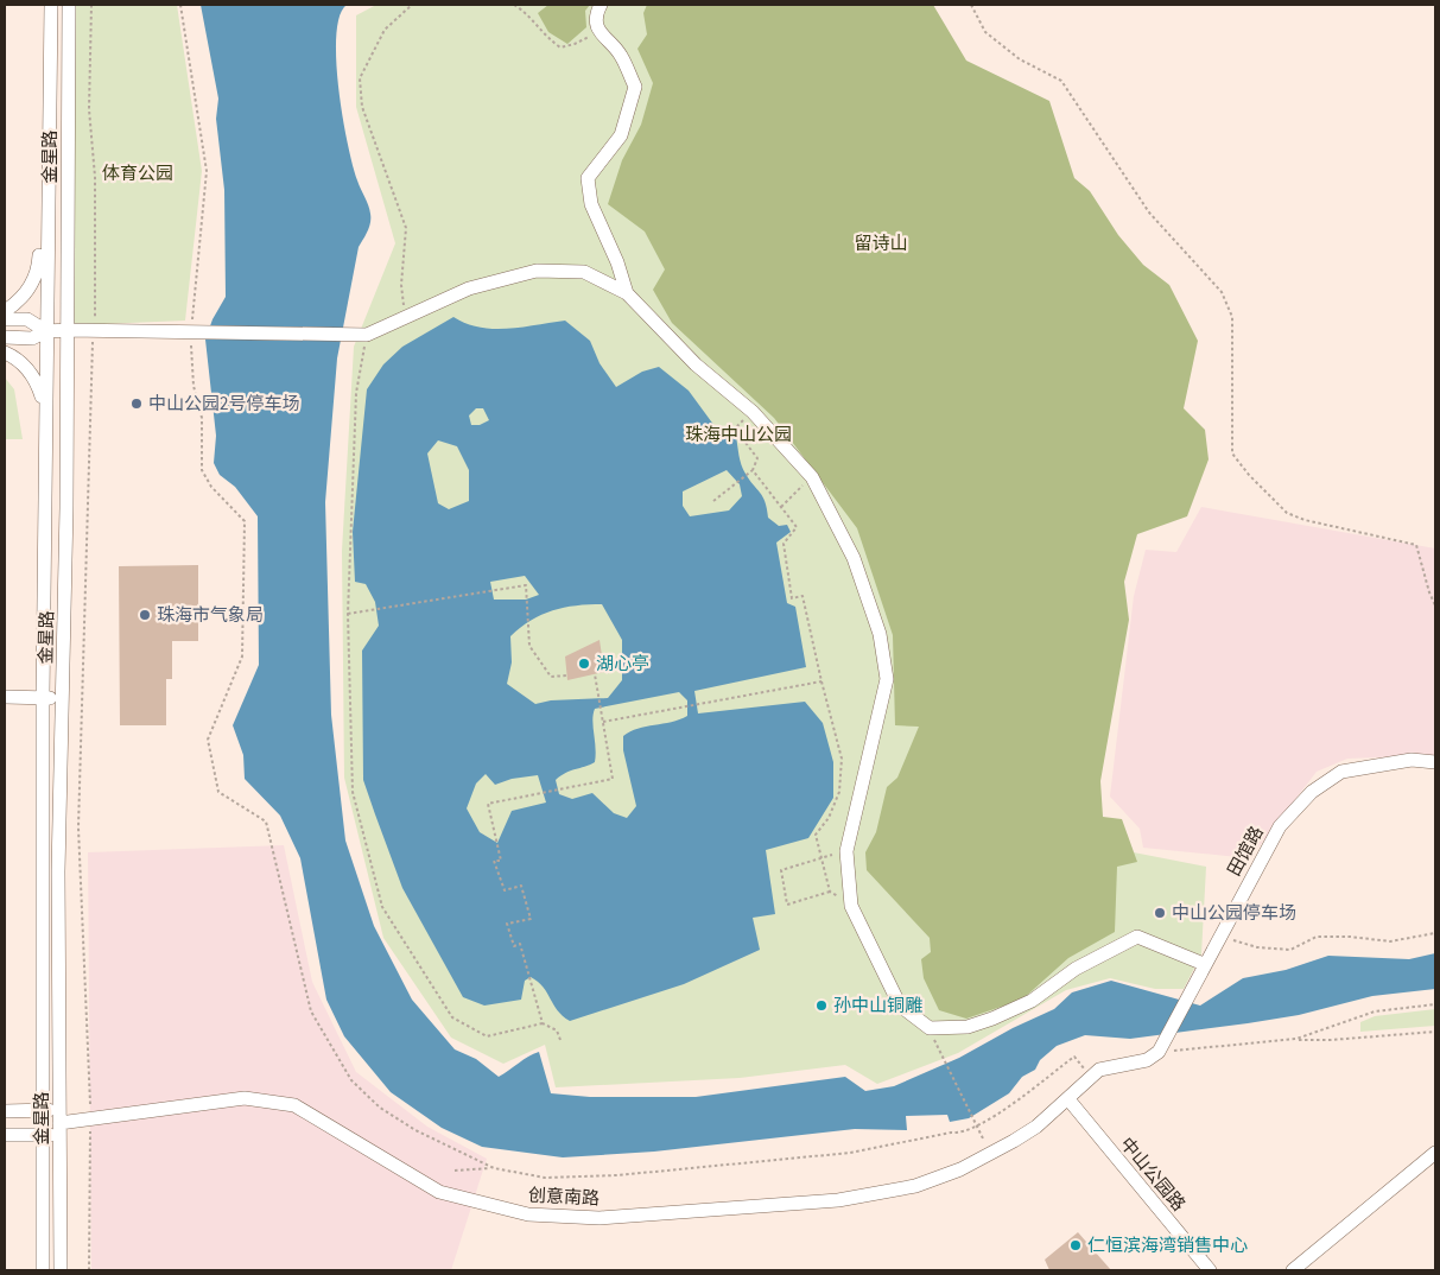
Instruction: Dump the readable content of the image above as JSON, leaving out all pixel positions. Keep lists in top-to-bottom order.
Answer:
{
  "streets": {
    "street": [
      "金星路",
      "田馆路",
      "中山公园路",
      "创意南路"
    ]
  },
  "crossings": [
    ["金星路", "创意南路"],
    ["中山公园路", "创意南路"]
  ],
  "parks": ["体育公园", "留诗山", "珠海中山公园"],
  "places": [
    "中山公园2号停车场",
    "珠海市气象局",
    "湖心亭",
    "中山公园停车场",
    "孙中山铜雕",
    "仁恒滨海湾销售中心"
  ]
}
